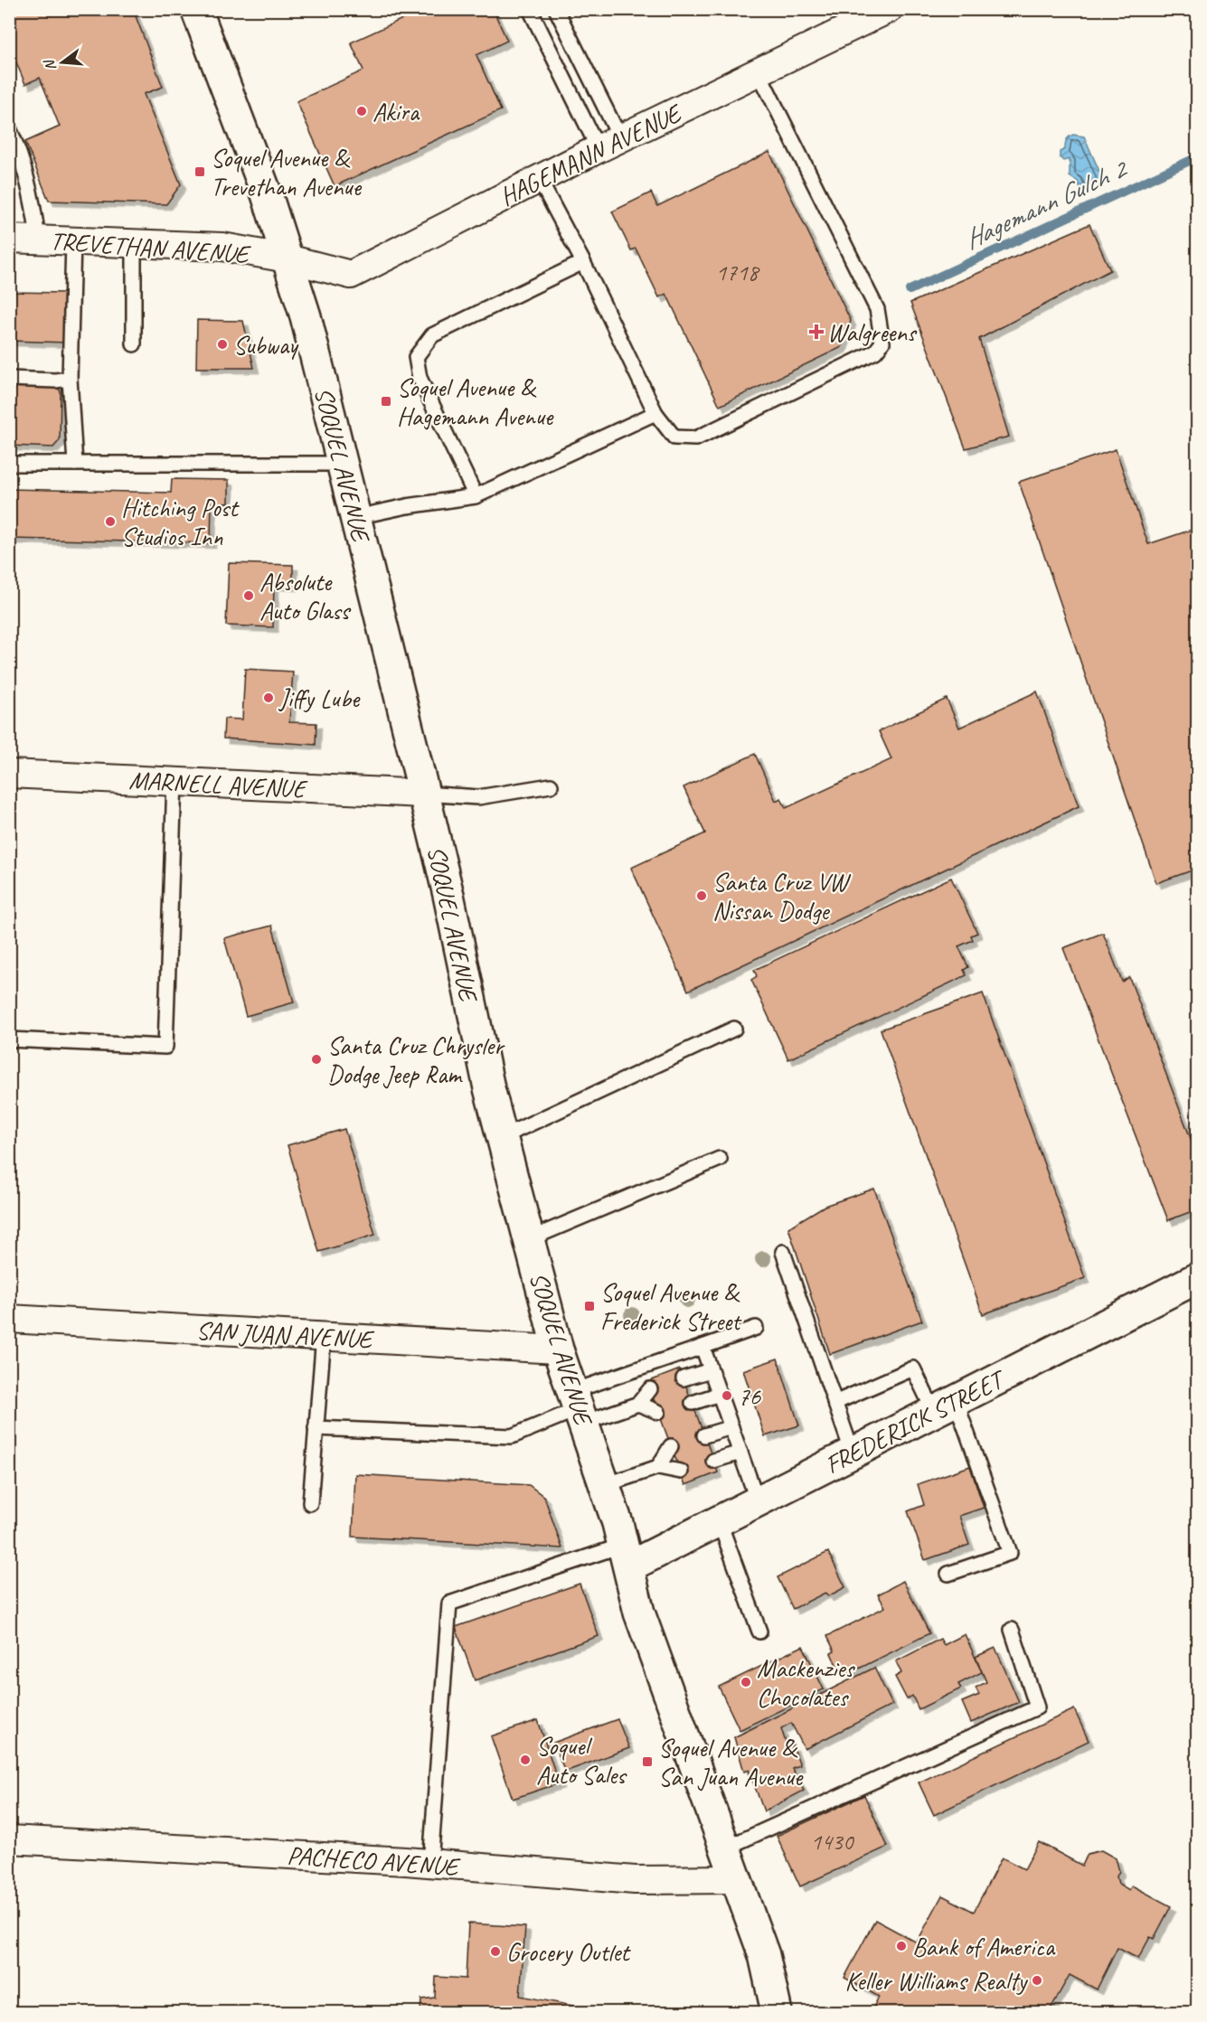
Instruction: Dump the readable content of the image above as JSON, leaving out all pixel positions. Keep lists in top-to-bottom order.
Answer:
{
  "streets": {
    "main road": ["SOQUEL AVENUE", "FREDERICK STREET"],
    "street": [
      "HAGEMANN AVENUE",
      "TREVETHAN AVENUE",
      "MARNELL AVENUE",
      "SAN JUAN AVENUE",
      "PACHECO AVENUE"
    ]
  },
  "crossings": [
    ["HAGEMANN AVENUE", "TREVETHAN AVENUE"],
    ["HAGEMANN AVENUE", "SOQUEL AVENUE"],
    ["TREVETHAN AVENUE", "SOQUEL AVENUE"],
    ["SOQUEL AVENUE", "MARNELL AVENUE"],
    ["SOQUEL AVENUE", "SAN JUAN AVENUE"],
    ["SOQUEL AVENUE", "FREDERICK STREET"],
    ["SOQUEL AVENUE", "PACHECO AVENUE"]
  ],
  "water": ["Hagemann Gulch 2"],
  "places": {
    "other": [
      "Akira",
      "Subway",
      "Hitching Post Studios Inn",
      "Absolute Auto Glass",
      "Jiffy Lube",
      "Santa Cruz VW Nissan Dodge",
      "Santa Cruz Chrysler Dodge Jeep Ram",
      "76",
      "Mackenzies Chocolates",
      "Soquel Auto Sales",
      "Bank of America",
      "Grocery Outlet",
      "Keller Williams Realty"
    ],
    "transit": [
      "Soquel Avenue & Trevethan Avenue",
      "Soquel Avenue & Hagemann Avenue",
      "Soquel Avenue & Frederick Street",
      "Soquel Avenue & San Juan Avenue"
    ],
    "health": ["Walgreens"]
  },
  "house_numbers": ["1718", "1430"],
  "north": "left"
}
